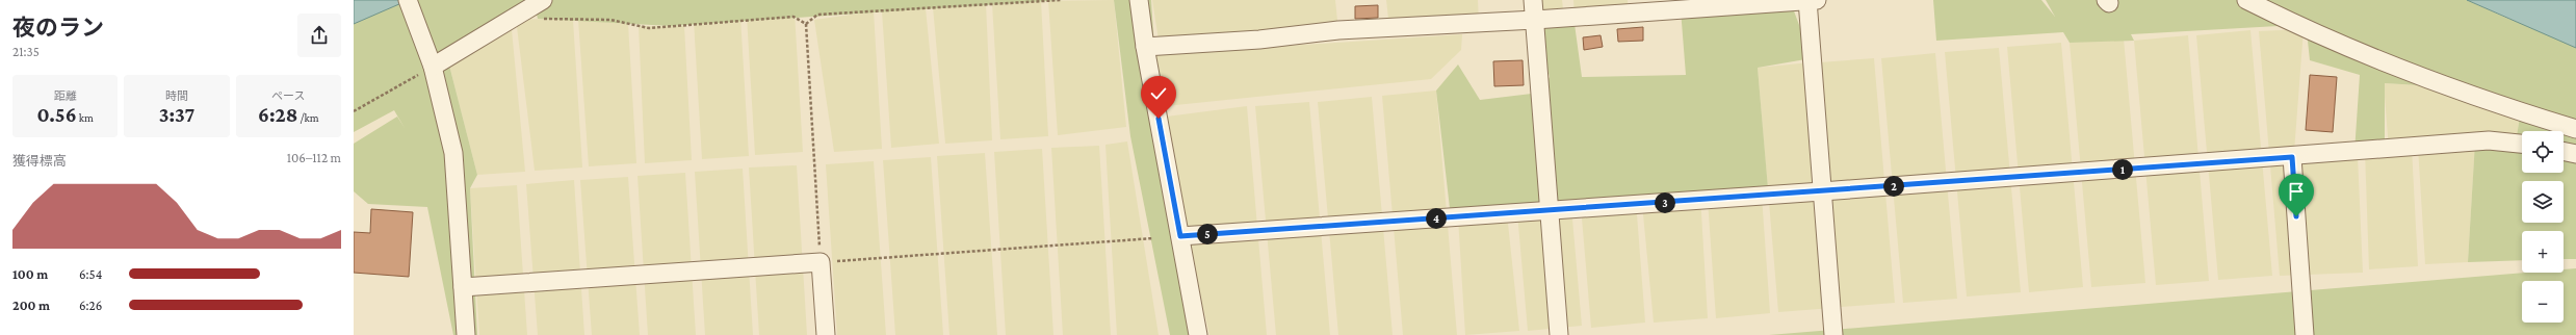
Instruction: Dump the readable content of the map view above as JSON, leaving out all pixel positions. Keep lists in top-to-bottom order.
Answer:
{
  "page": {
    "heading": ["夜のラン", "21:35"],
    "stats": [
      ["距離", "0.56 km"],
      ["時間", "3:37"],
      ["ペース", "6:28 /km"]
    ],
    "map_buttons": ["+", "−"],
    "chart": ["獲得標高", "106–112 m"],
    "pins": [
      "1",
      "2",
      "3",
      "4",
      "5"
    ],
    "list": [
      {
        "name": "100 m",
        "note": "6:54"
      },
      {
        "name": "200 m",
        "note": "6:26"
      }
    ]
  }
}
